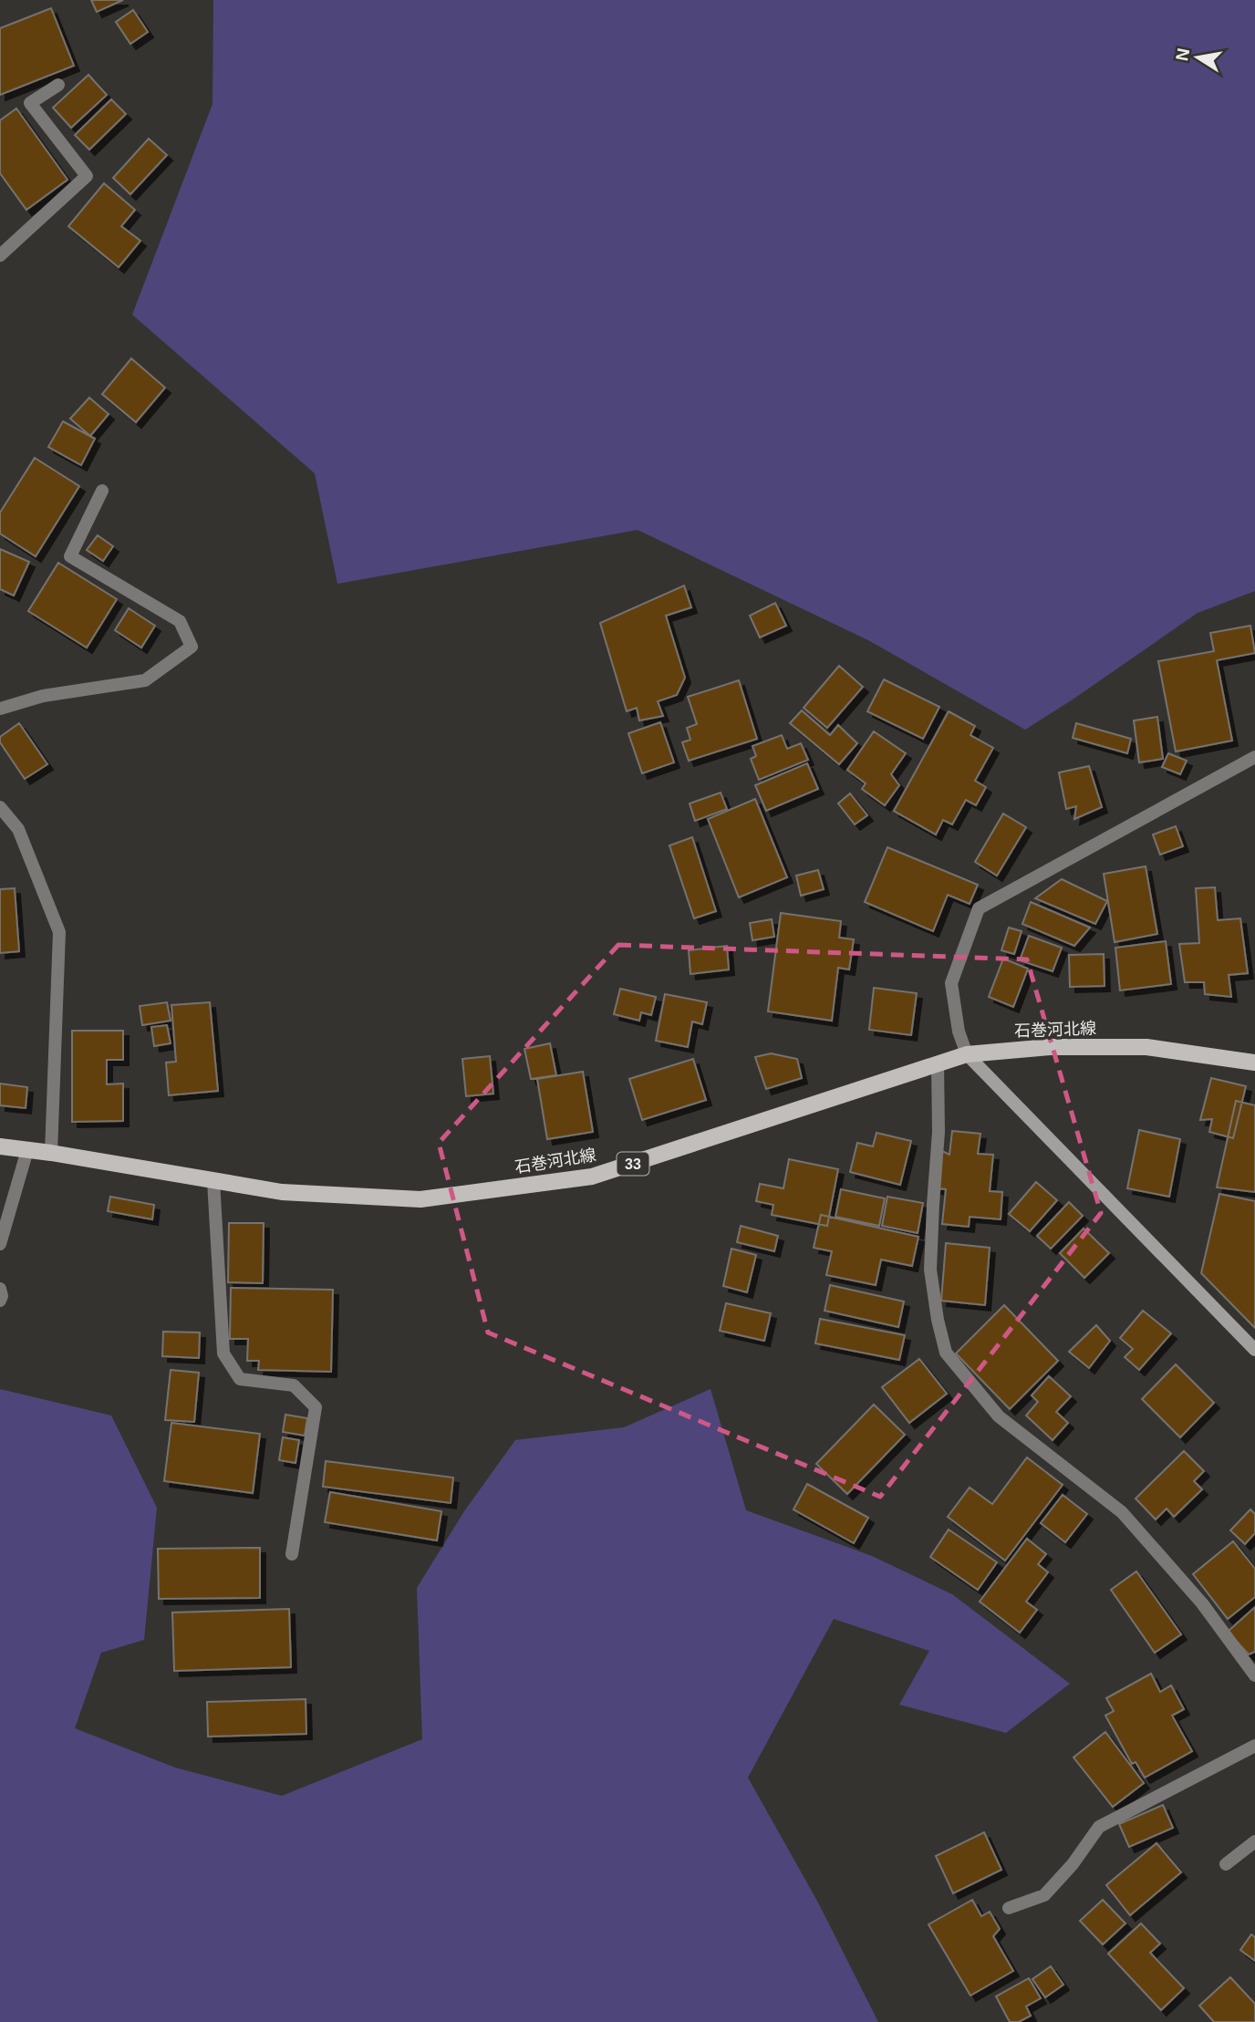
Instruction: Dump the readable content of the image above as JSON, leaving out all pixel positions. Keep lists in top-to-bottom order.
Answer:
{
  "streets": {
    "main road": ["石巻河北線", "33"]
  },
  "north": "left"
}
